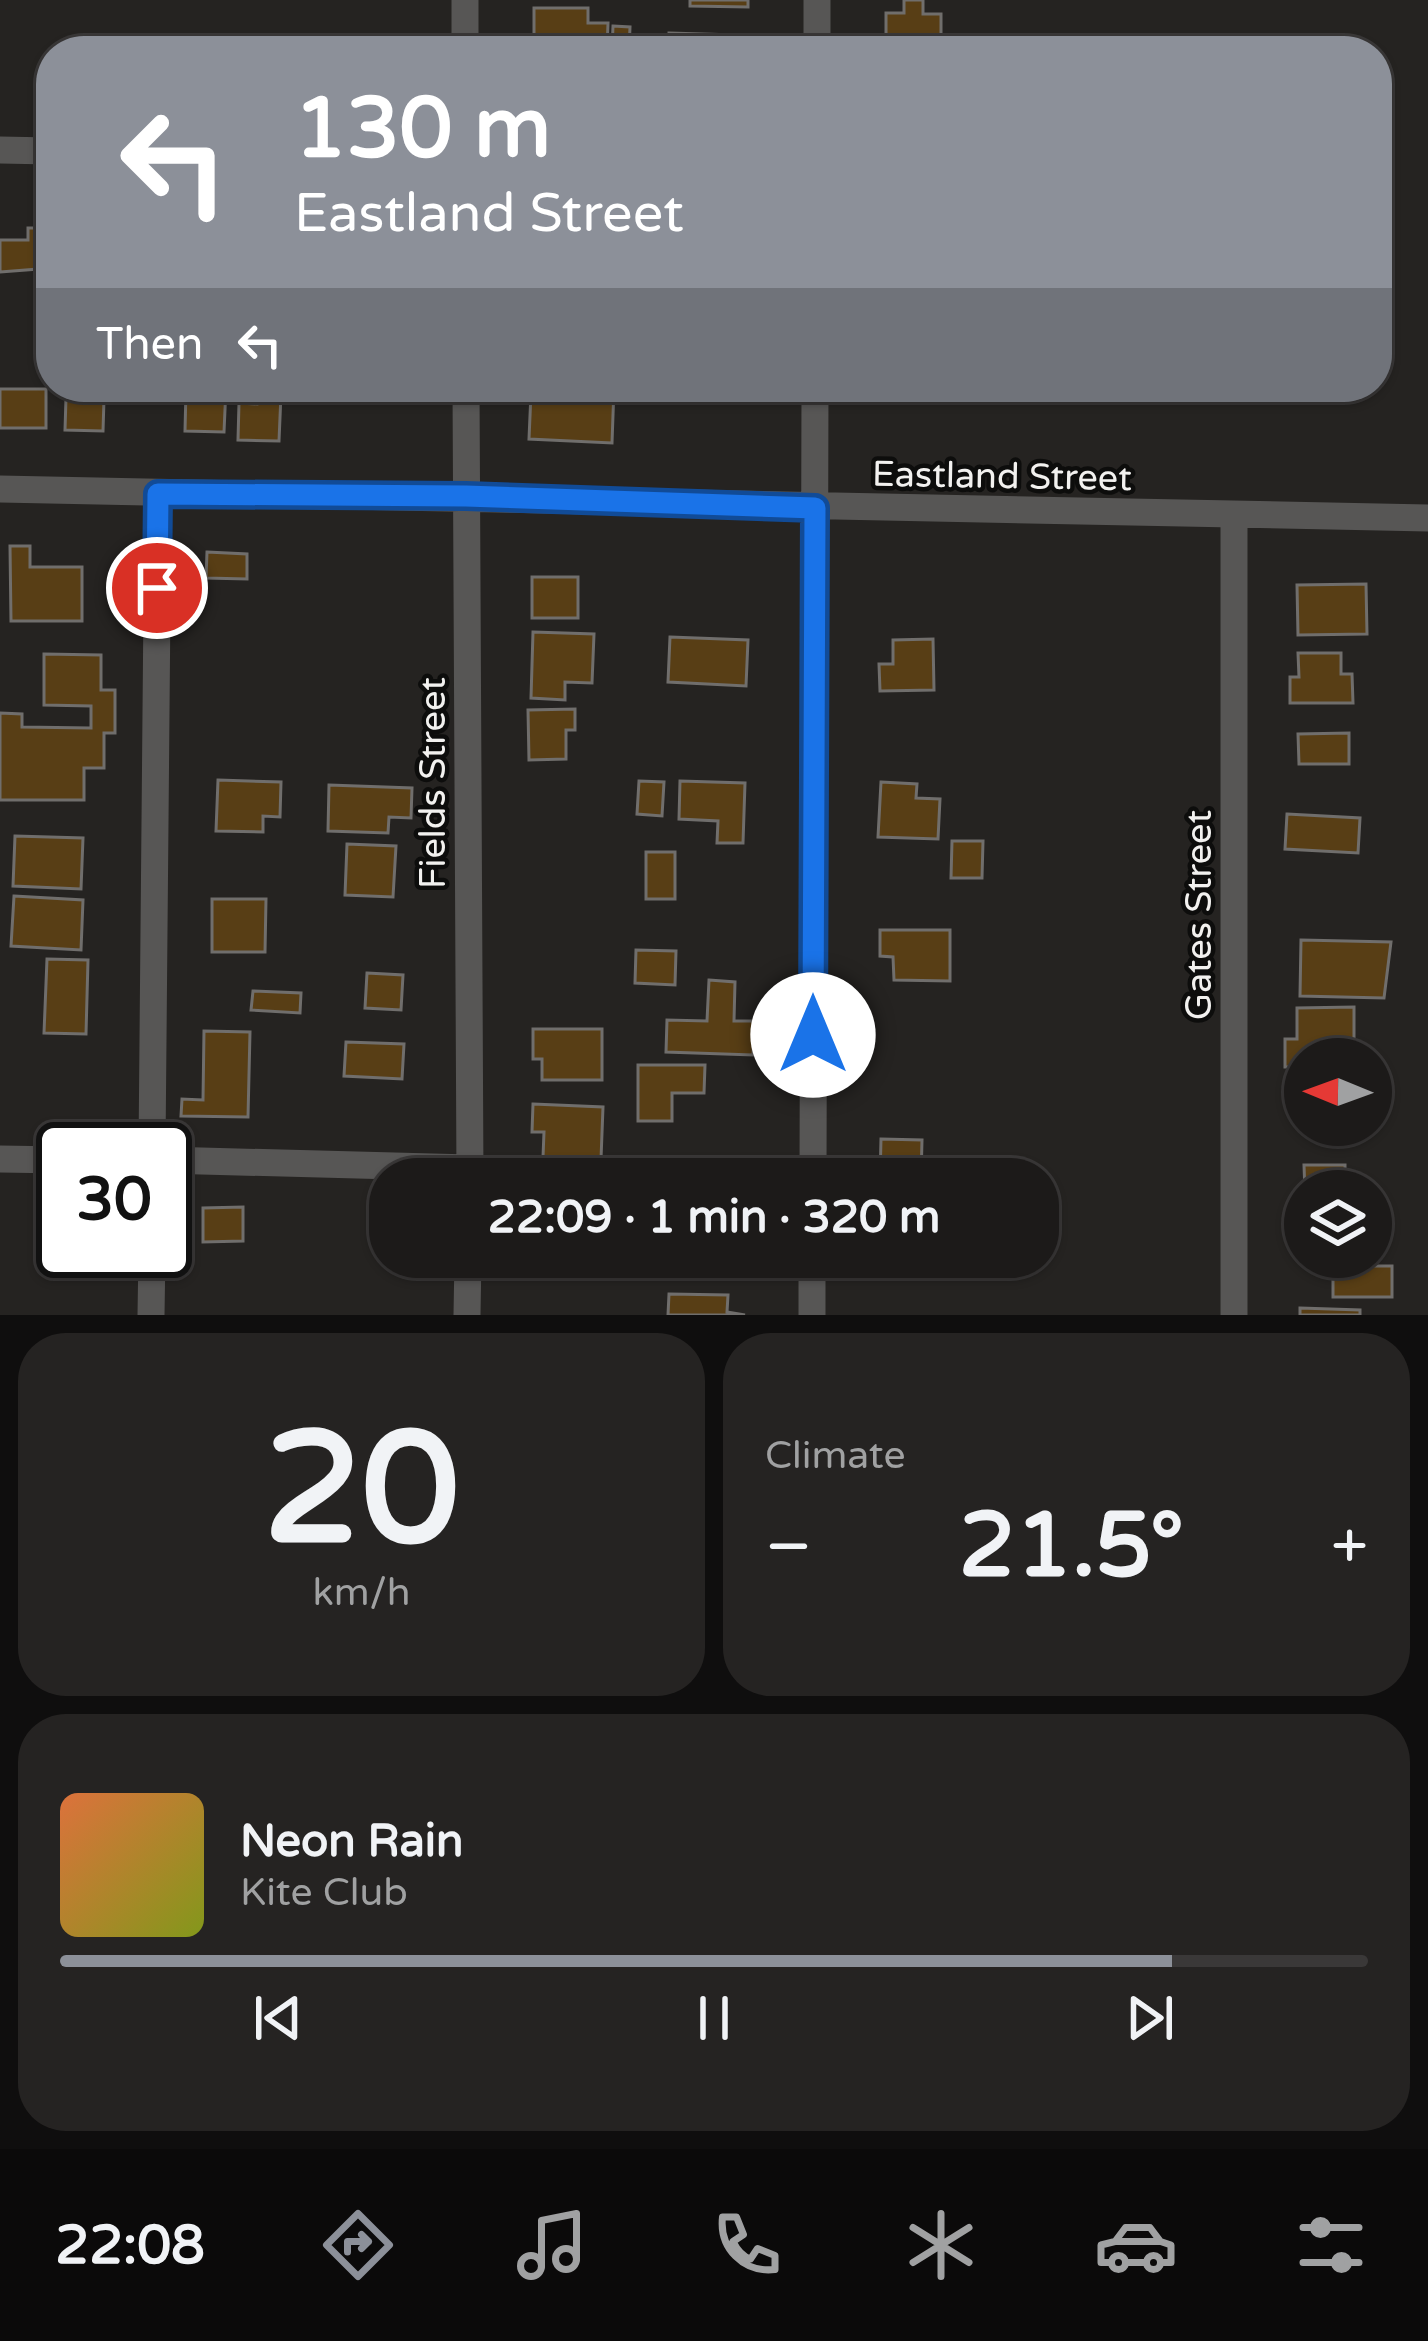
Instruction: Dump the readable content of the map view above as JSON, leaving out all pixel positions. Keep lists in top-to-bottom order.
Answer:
{
  "streets": {
    "street": ["Eastland Street", "Fields Street", "Gates Street"]
  },
  "crossings": [
    ["Eastland Street", "Fields Street"],
    ["Eastland Street", "Gates Street"]
  ],
  "north": "left",
  "page": {
    "turn": ["130 m", "Eastland Street"],
    "then": "Then",
    "limit": "30",
    "trip": "22:09 · 1 min · 320 m",
    "tile": [
      ["20", "km/h"],
      "Climate"
    ],
    "heat": ["−", "21.5°", "+"],
    "song": ["Neon Rain", "Kite Club"],
    "tabs": "22:08"
  }
}
